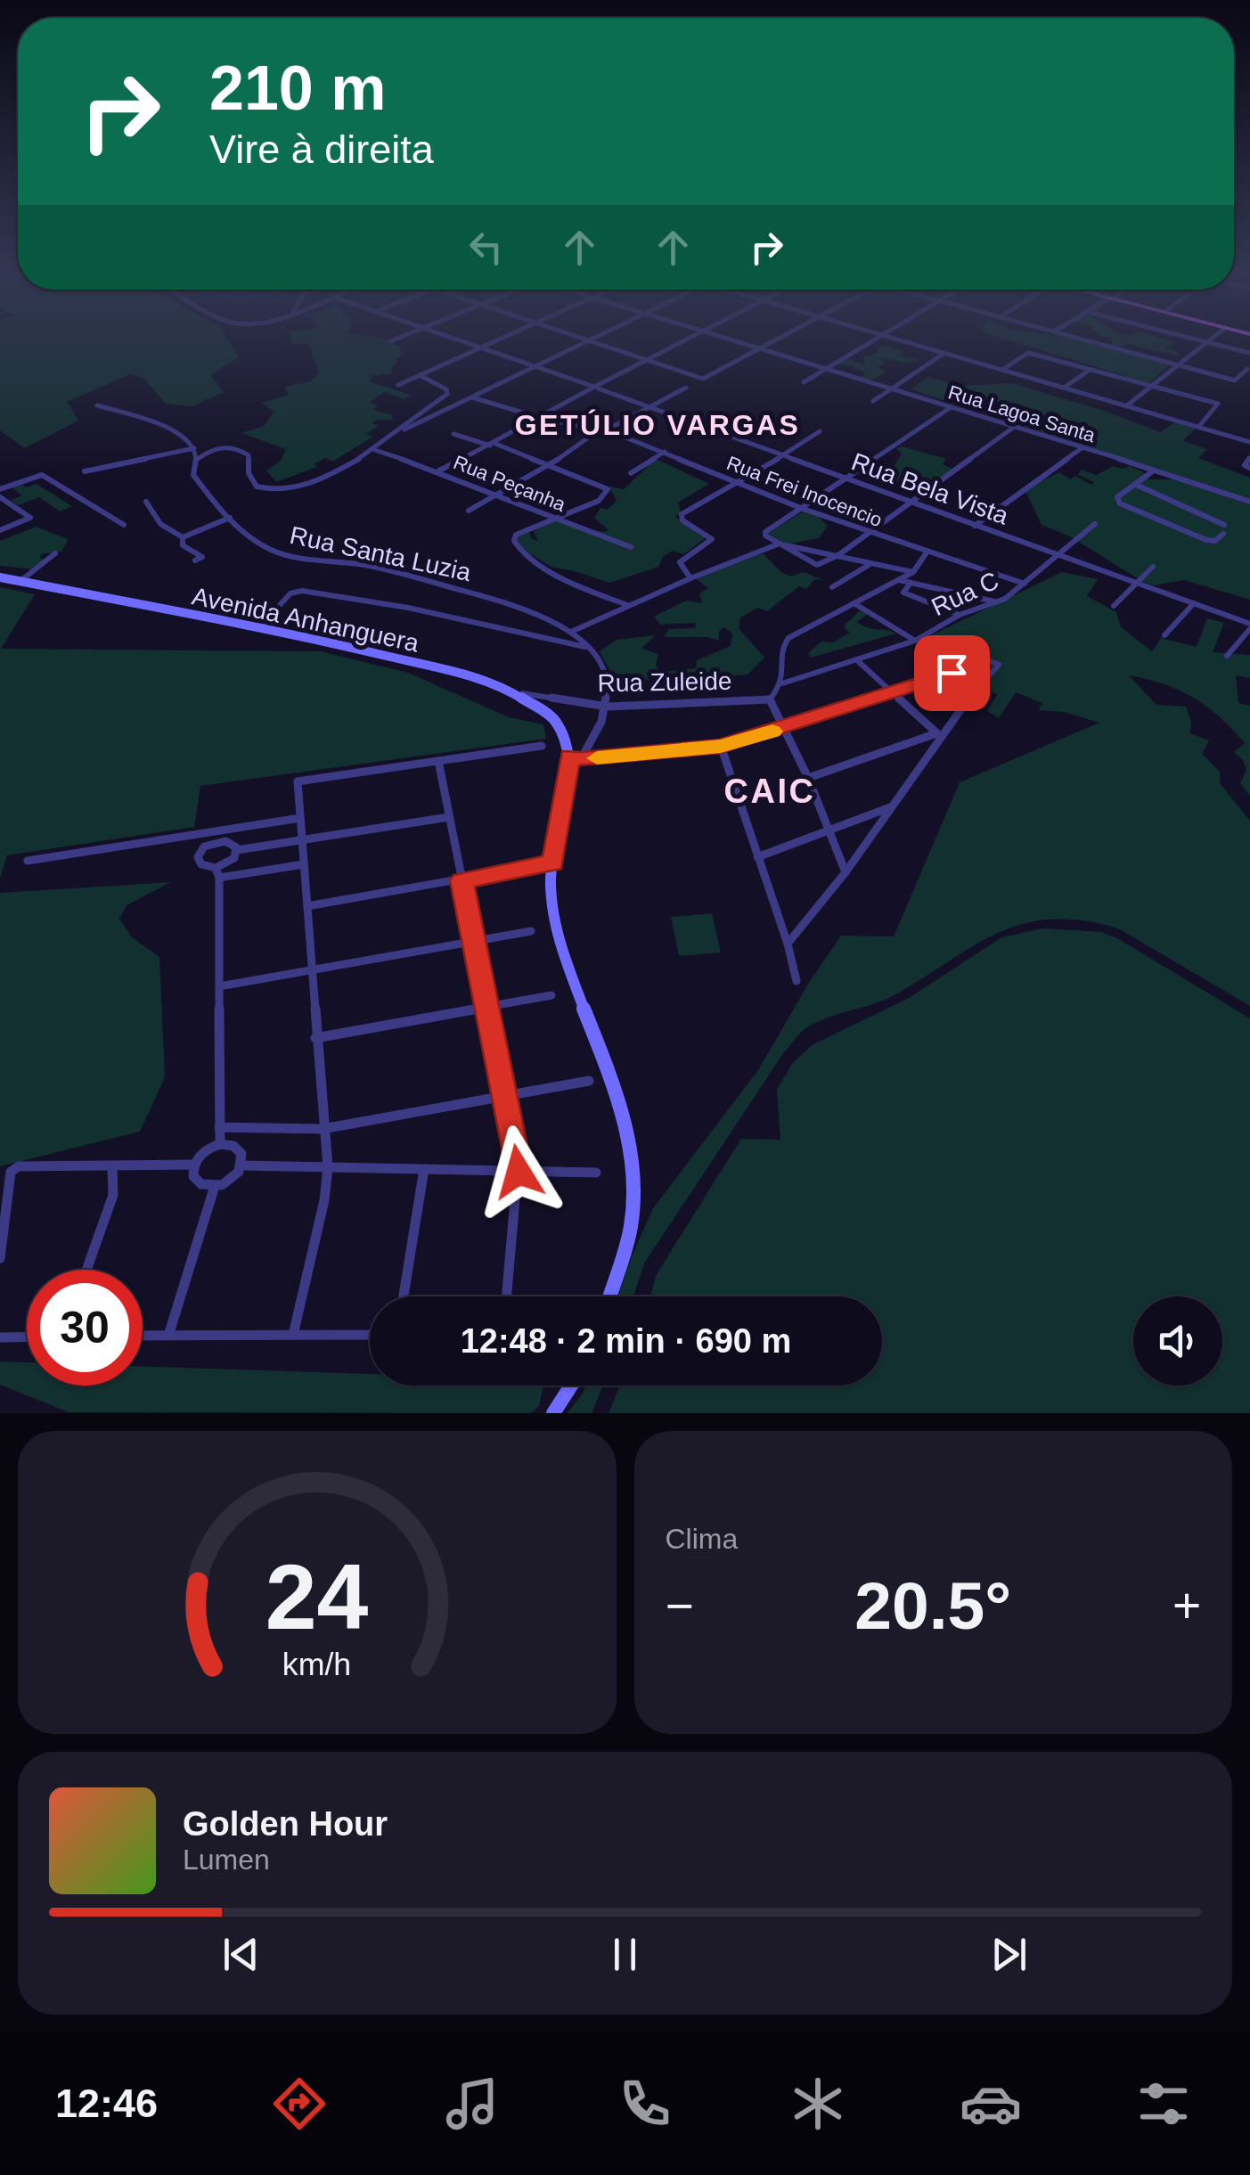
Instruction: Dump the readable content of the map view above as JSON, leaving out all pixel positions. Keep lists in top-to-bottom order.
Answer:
{
  "streets": {
    "street": [
      "Rua Lagoa Santa",
      "Rua Peçanha",
      "Rua Bela Vista",
      "Rua Frei Inocencio",
      "Rua Santa Luzia",
      "Rua C",
      "Avenida Anhanguera",
      "Rua Zuleide"
    ]
  },
  "crossings": [
    ["Rua Bela Vista", "Rua C"],
    ["Rua Frei Inocencio", "Rua C"],
    ["Rua Santa Luzia", "Rua Zuleide"],
    ["Avenida Anhanguera", "Rua Zuleide"]
  ],
  "districts": ["GETÚLIO VARGAS", "CAIC"],
  "page": {
    "turn": ["210 m", "Vire à direita"],
    "limit": "30",
    "trip": "12:48 · 2 min · 690 m",
    "tile": "Clima",
    "heat": ["−", "20.5°", "+"],
    "song": ["Golden Hour", "Lumen"],
    "tabs": "12:46",
    "gauge": ["24", "km/h"]
  }
}
